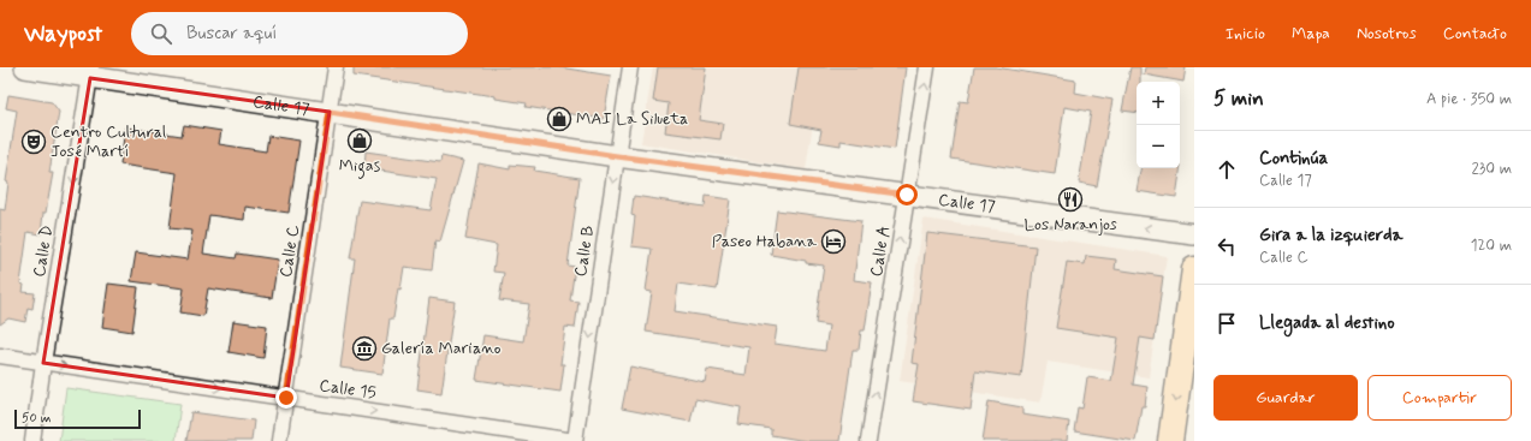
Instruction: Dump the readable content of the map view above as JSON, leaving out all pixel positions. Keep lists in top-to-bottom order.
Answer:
{
  "streets": {
    "street": [
      "Calle 17",
      "Calle D",
      "Calle C",
      "Calle B",
      "Calle A",
      "Calle 15"
    ]
  },
  "crossings": [
    ["Calle 17", "Calle D"],
    ["Calle 17", "Calle C"],
    ["Calle 17", "Calle B"],
    ["Calle 17", "Calle A"],
    ["Calle D", "Calle 15"],
    ["Calle C", "Calle 15"],
    ["Calle B", "Calle 15"]
  ],
  "one_way": [
    "Calle 17",
    "Calle D",
    "Calle B",
    "Calle A",
    "Calle 15"
  ],
  "places": {
    "shop": ["MAI La Silueta", "Migas"],
    "theatre": ["Centro Cultural José Martí"],
    "restaurant": ["Los Naranjos"],
    "hotel": ["Paseo Habana"],
    "museum": ["Galería Mariano"]
  },
  "scale_bar": "50 m",
  "page": {
    "header": "Waypost",
    "search": "Buscar aquí",
    "nav": [
      "Inicio",
      "Mapa",
      "Nosotros",
      "Contacto"
    ],
    "heading": ["5 min", "A pie · 350 m"],
    "map_buttons": ["+", "−"],
    "list": [
      ["Continúa", "Calle 17", "230 m"],
      ["Gira a la izquierda", "Calle C", "120 m"],
      "Llegada al destino"
    ],
    "buttons": ["Guardar", "Compartir"],
    "scale": "50 m"
  }
}
